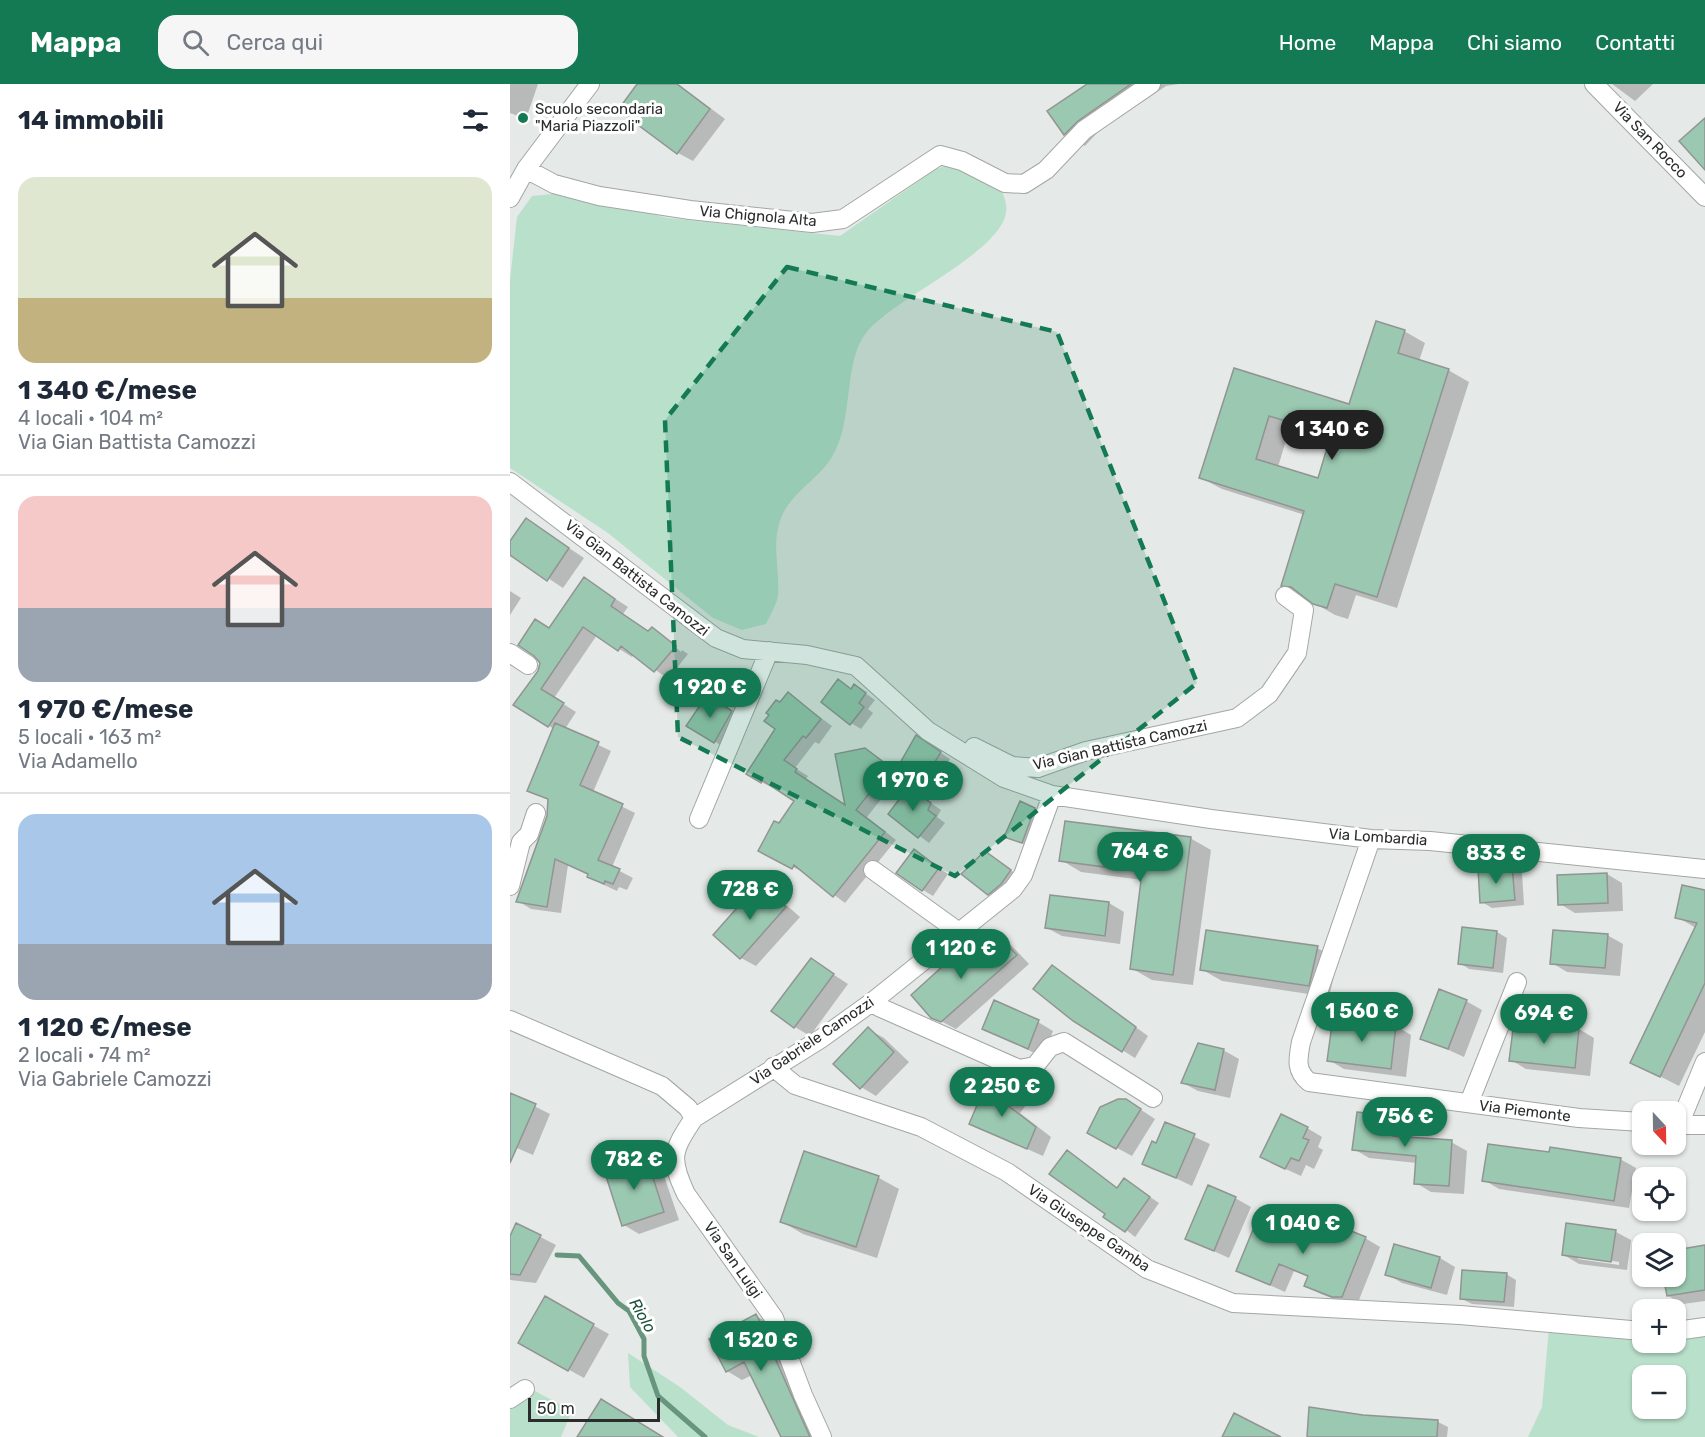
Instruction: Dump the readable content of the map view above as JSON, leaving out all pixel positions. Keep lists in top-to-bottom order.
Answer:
{
  "streets": {
    "street": [
      "Via San Rocco",
      "Via Chignola Alta",
      "Via Gian Battista Camozzi",
      "Via Lombardia",
      "Via Gabriele Camozzi",
      "Via Piemonte",
      "Via Giuseppe Gamba",
      "Via San Luigi"
    ]
  },
  "crossings": [
    ["Via Gian Battista Camozzi", "Via Lombardia"],
    ["Via Gian Battista Camozzi", "Via Gabriele Camozzi"],
    ["Via Lombardia", "Via Gabriele Camozzi"],
    ["Via Lombardia", "Via Piemonte"],
    ["Via Gabriele Camozzi", "Via Giuseppe Gamba"],
    ["Via Gabriele Camozzi", "Via San Luigi"]
  ],
  "water": ["Riolo"],
  "places": ["Scuolo secondaria \"Maria Piazzoli\""],
  "scale_bar": "50 m",
  "north": "bottom",
  "page": {
    "header": "Mappa",
    "search": "Cerca qui",
    "nav": [
      "Home",
      "Mappa",
      "Chi siamo",
      "Contatti"
    ],
    "heading": "14 immobili",
    "list": [
      {
        "name": "1 340 €/mese",
        "note": "4 locali · 104 m² · Via Gian Battista Camozzi"
      },
      {
        "name": "1 970 €/mese",
        "note": "5 locali · 163 m² · Via Adamello"
      },
      {
        "name": "1 120 €/mese",
        "note": "2 locali · 74 m² · Via Gabriele Camozzi"
      }
    ],
    "price": [
      "1 340 €",
      "1 920 €",
      "1 970 €",
      "764 €",
      "833 €",
      "728 €",
      "1 120 €",
      "1 560 €",
      "694 €",
      "2 250 €",
      "756 €",
      "782 €",
      "1 040 €",
      "1 520 €"
    ],
    "map_buttons": ["+", "−"],
    "scale": "50 m"
  }
}
